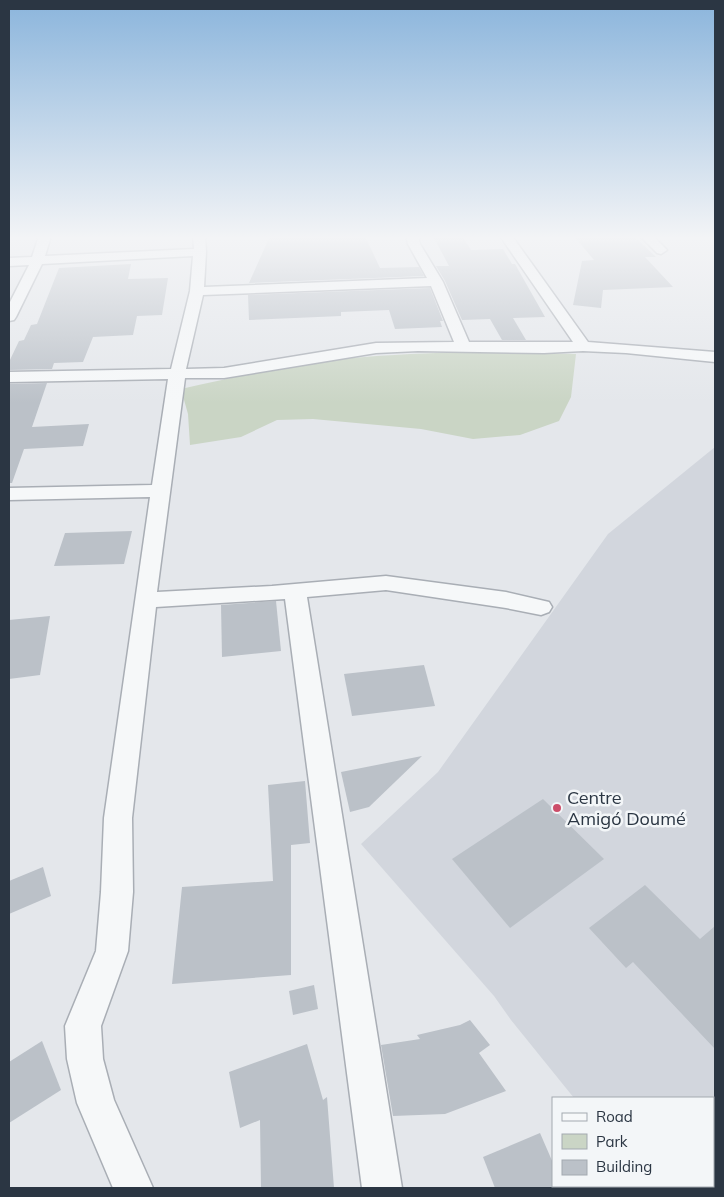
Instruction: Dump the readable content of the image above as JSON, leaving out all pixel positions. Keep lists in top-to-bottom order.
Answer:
{
  "places": ["Centre Amigó Doumé"],
  "legend": ["Road", "Park", "Building"]
}
